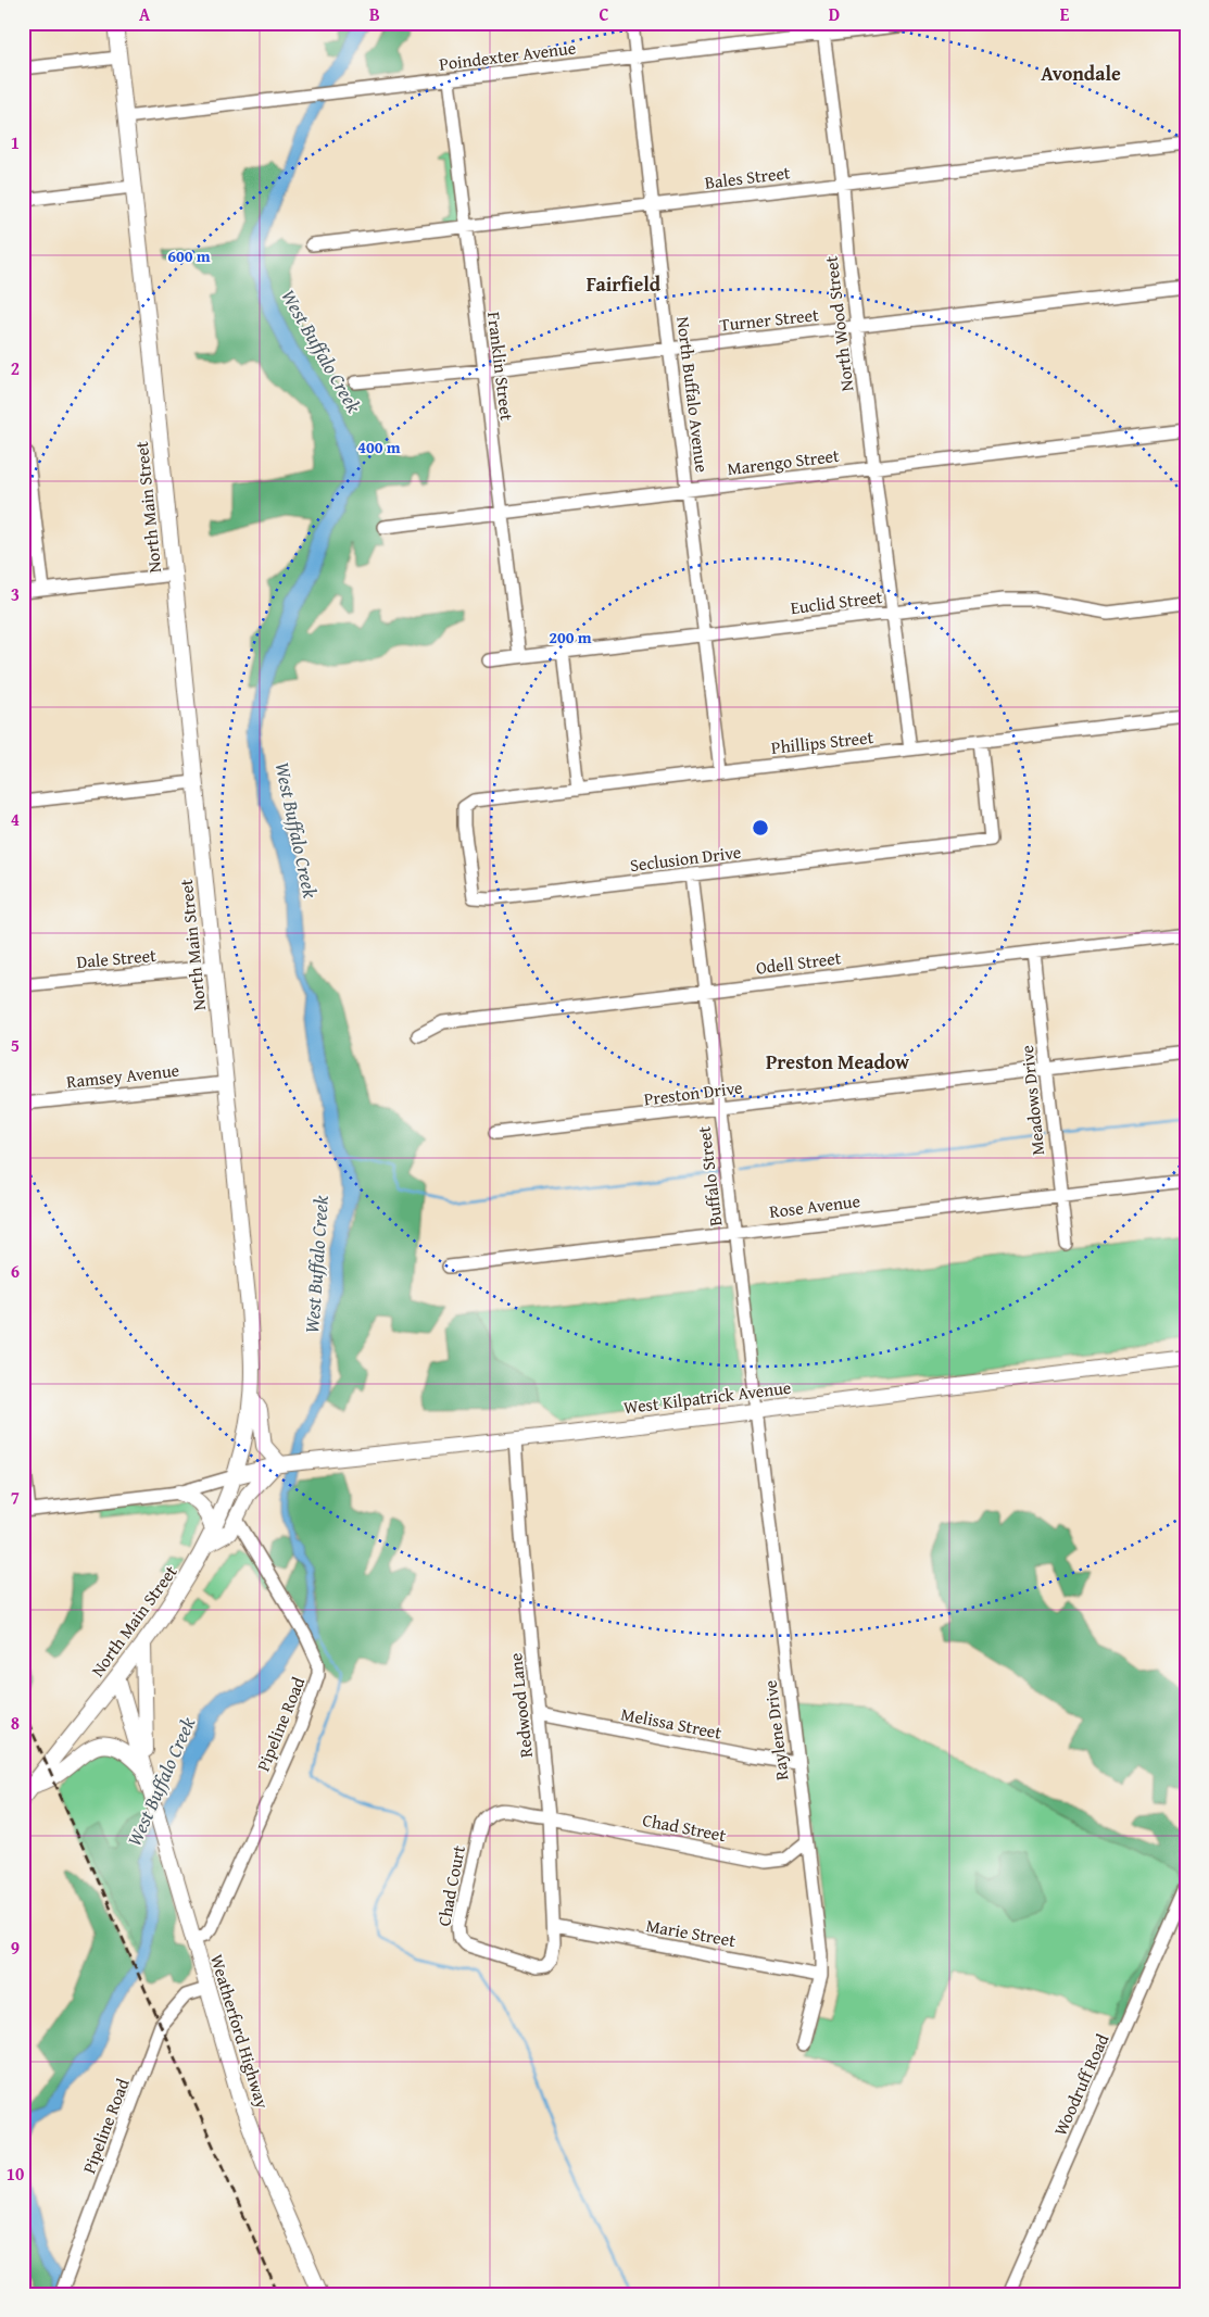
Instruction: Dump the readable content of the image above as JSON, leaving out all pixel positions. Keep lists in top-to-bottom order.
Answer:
{
  "streets": {
    "main road": ["North Main Street", "West Kilpatrick Avenue", "Weatherford Highway"],
    "street": [
      "Poindexter Avenue",
      "Bales Street",
      "Turner Street",
      "North Wood Street",
      "Franklin Street",
      "North Buffalo Avenue",
      "Marengo Street",
      "Euclid Street",
      "Phillips Street",
      "Seclusion Drive",
      "Dale Street",
      "Odell Street",
      "Ramsey Avenue",
      "Preston Drive",
      "Meadows Drive",
      "Buffalo Street",
      "Rose Avenue",
      "Redwood Lane",
      "Melissa Street",
      "Pipeline Road",
      "Raylene Drive",
      "Chad Street",
      "Chad Court",
      "Marie Street",
      "Woodruff Road"
    ]
  },
  "crossings": [
    ["Poindexter Avenue", "North Wood Street"],
    ["Poindexter Avenue", "Franklin Street"],
    ["Poindexter Avenue", "North Buffalo Avenue"],
    ["Poindexter Avenue", "North Main Street"],
    ["Bales Street", "North Wood Street"],
    ["Bales Street", "Franklin Street"],
    ["Bales Street", "North Buffalo Avenue"],
    ["Turner Street", "North Wood Street"],
    ["Turner Street", "Franklin Street"],
    ["Turner Street", "North Buffalo Avenue"],
    ["North Wood Street", "Marengo Street"],
    ["North Wood Street", "Euclid Street"],
    ["North Wood Street", "Phillips Street"],
    ["Franklin Street", "Marengo Street"],
    ["Franklin Street", "Euclid Street"],
    ["North Buffalo Avenue", "Marengo Street"],
    ["North Buffalo Avenue", "Euclid Street"],
    ["North Buffalo Avenue", "Phillips Street"],
    ["North Main Street", "Dale Street"],
    ["North Main Street", "Ramsey Avenue"],
    ["North Main Street", "West Kilpatrick Avenue"],
    ["North Main Street", "Weatherford Highway"],
    ["Phillips Street", "Seclusion Drive"],
    ["Seclusion Drive", "Buffalo Street"],
    ["Odell Street", "Meadows Drive"],
    ["Odell Street", "Buffalo Street"],
    ["Preston Drive", "Meadows Drive"],
    ["Preston Drive", "Buffalo Street"],
    ["Meadows Drive", "Rose Avenue"],
    ["Buffalo Street", "Rose Avenue"],
    ["Buffalo Street", "West Kilpatrick Avenue"],
    ["Buffalo Street", "Raylene Drive"],
    ["West Kilpatrick Avenue", "Redwood Lane"],
    ["West Kilpatrick Avenue", "Raylene Drive"],
    ["Redwood Lane", "Melissa Street"],
    ["Redwood Lane", "Chad Street"],
    ["Redwood Lane", "Chad Court"],
    ["Redwood Lane", "Marie Street"],
    ["Melissa Street", "Raylene Drive"],
    ["Pipeline Road", "Weatherford Highway"],
    ["Raylene Drive", "Chad Street"],
    ["Raylene Drive", "Marie Street"],
    ["Chad Street", "Chad Court"]
  ],
  "districts": ["Avondale", "Fairfield", "Preston Meadow"],
  "water": ["West Buffalo Creek"],
  "grid": {
    "columns": [
      "A",
      "B",
      "C",
      "D",
      "E"
    ],
    "rows": [
      "1",
      "2",
      "3",
      "4",
      "5",
      "6",
      "7",
      "8",
      "9",
      "10"
    ]
  },
  "rings": ["600 m", "400 m", "200 m"]
}
